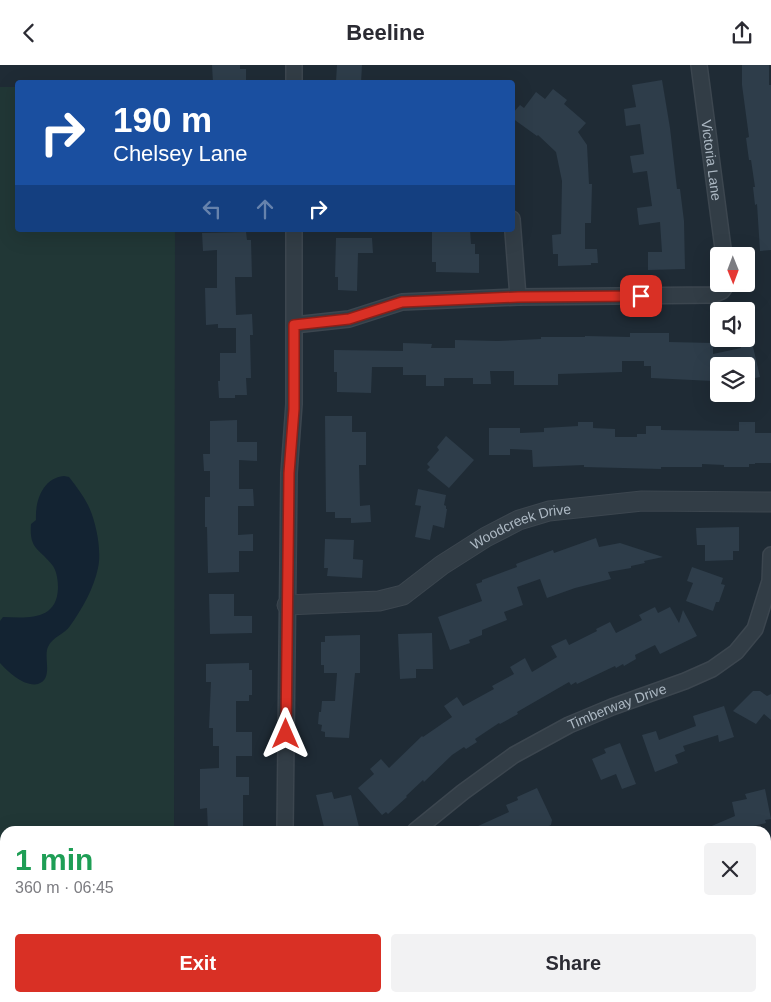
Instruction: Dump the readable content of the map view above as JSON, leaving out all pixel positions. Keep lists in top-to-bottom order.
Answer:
{
  "streets": {
    "street": ["Victoria Lane", "Woodcreek Drive", "Timberway Drive"]
  },
  "north": "bottom",
  "page": {
    "header": "Beeline",
    "turn": ["190 m", "Chelsey Lane"],
    "heading": ["1 min", "360 m · 06:45"],
    "buttons": ["Exit", "Share"]
  }
}
